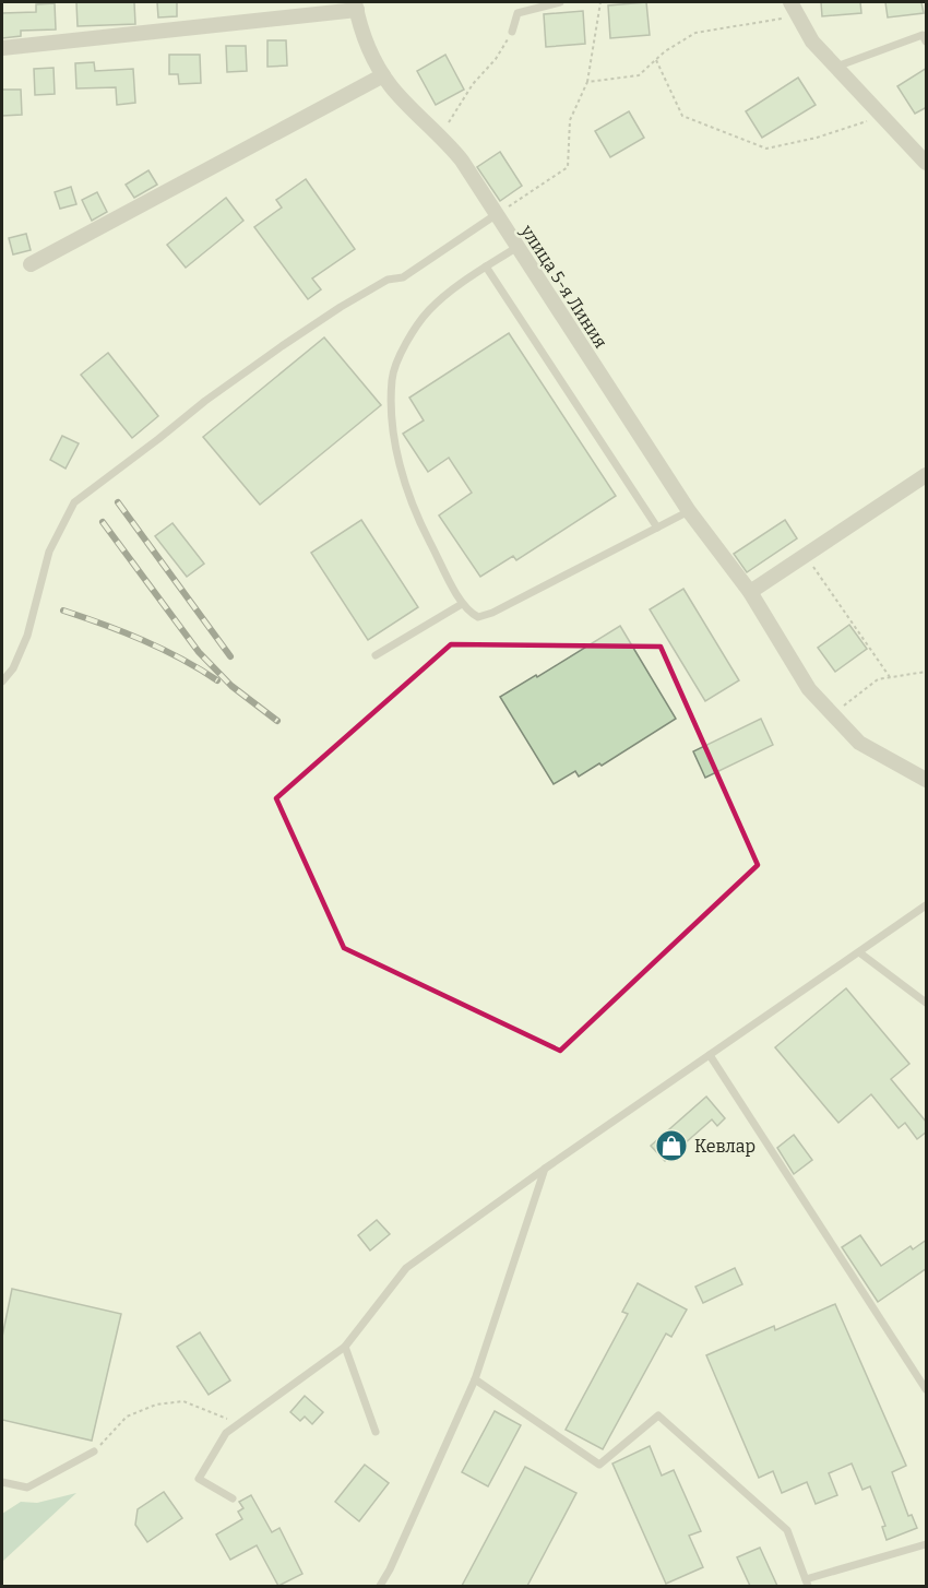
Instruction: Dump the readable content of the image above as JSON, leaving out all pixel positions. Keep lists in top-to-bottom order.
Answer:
{
  "streets": {
    "street": ["улица 5-я Линия"]
  },
  "places": {
    "shop": ["Кевлар"]
  }
}
